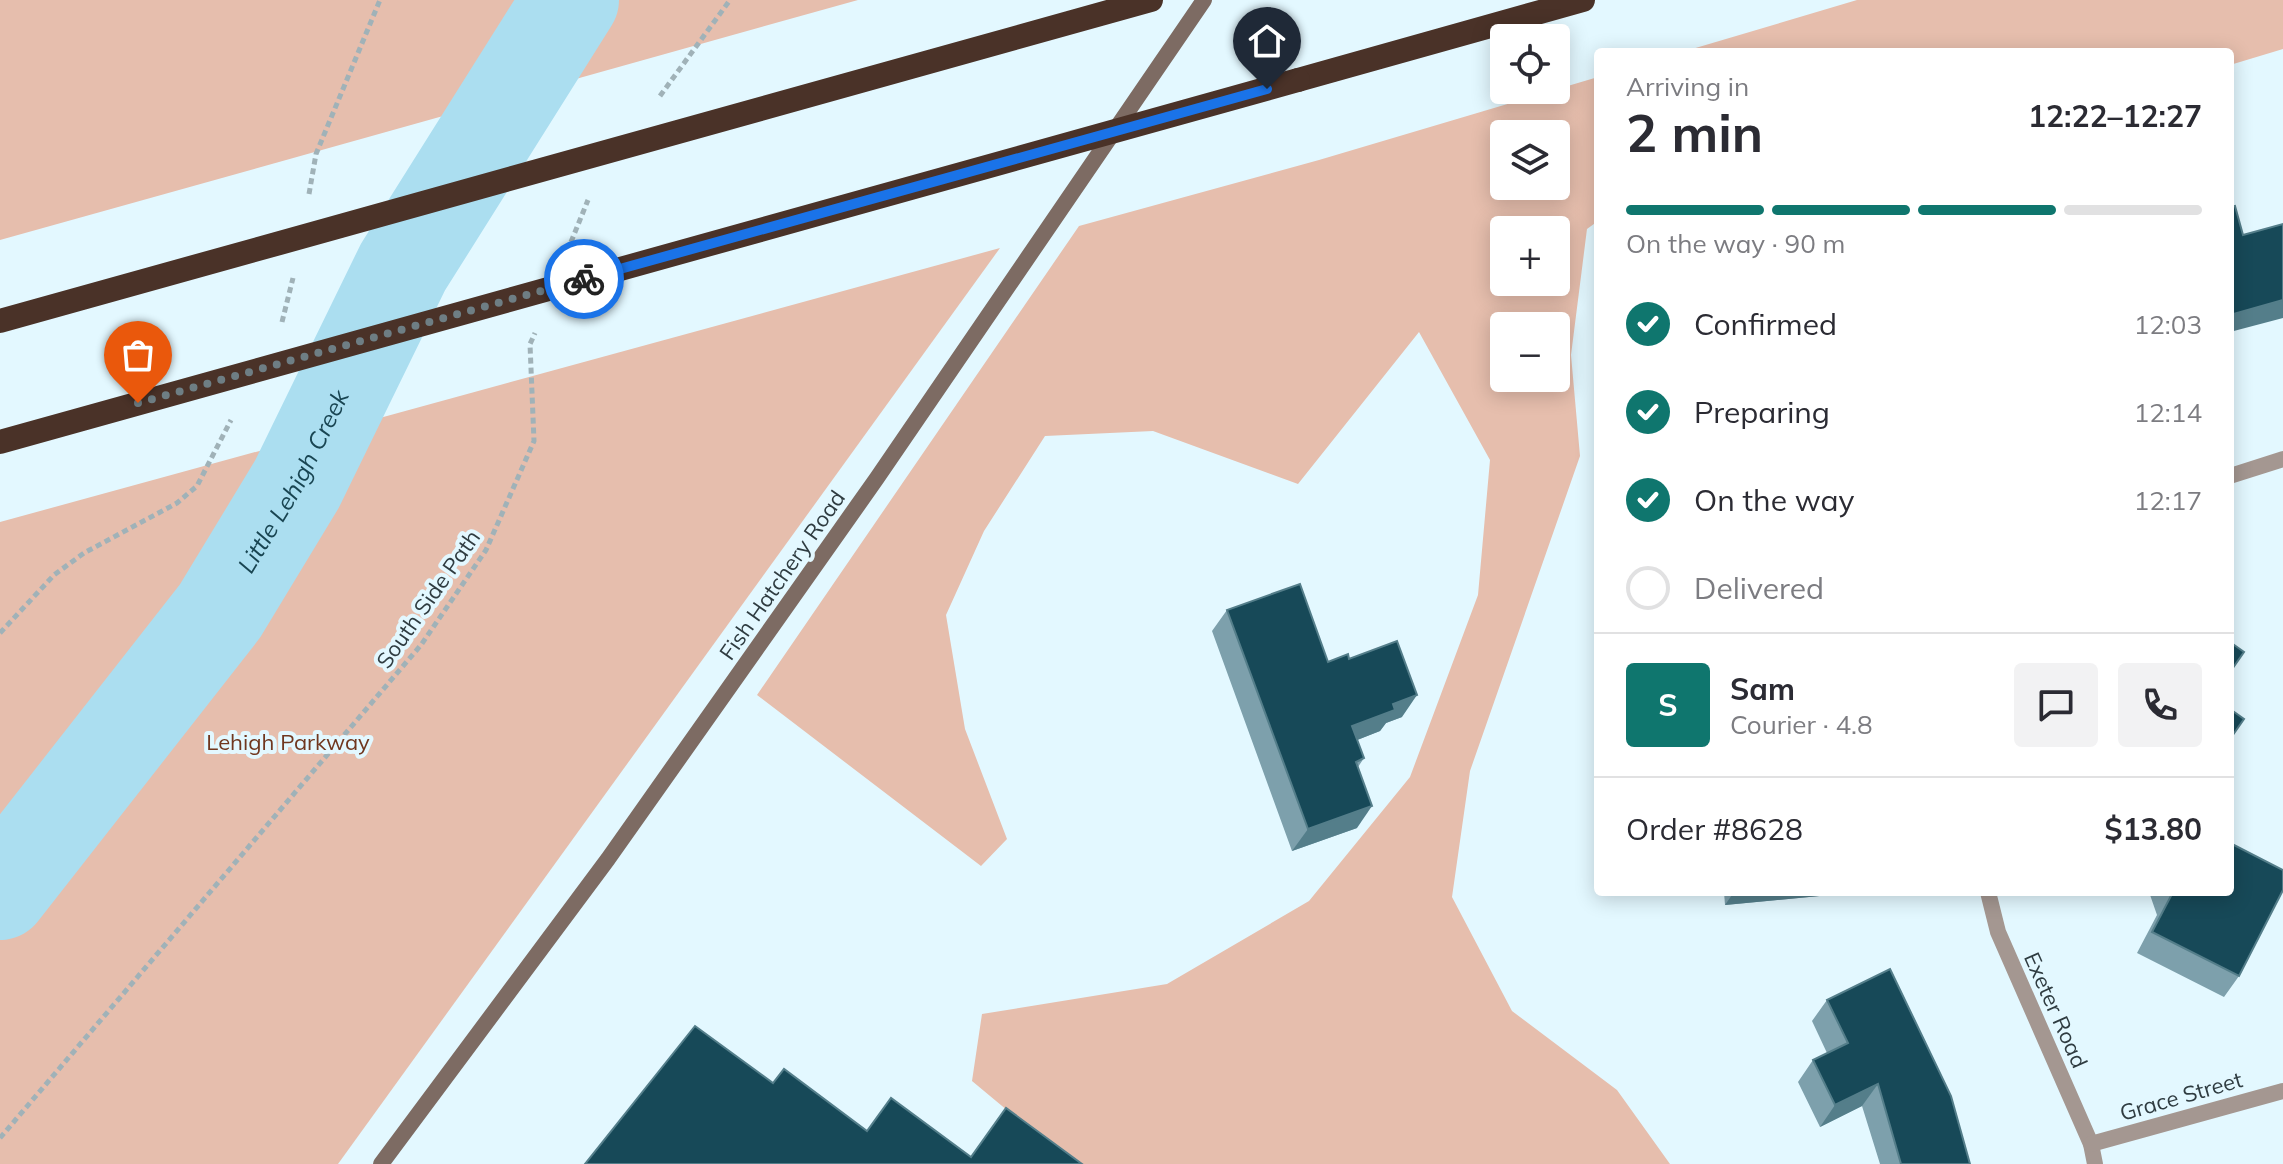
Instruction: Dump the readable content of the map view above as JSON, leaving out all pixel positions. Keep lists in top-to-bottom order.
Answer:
{
  "streets": {
    "street": ["Fish Hatchery Road", "Exeter Road", "Grace Street"],
    "path": ["South Side Path"]
  },
  "crossings": [
    ["Exeter Road", "Grace Street"]
  ],
  "water": ["Little Lehigh Creek"],
  "parks": ["Lehigh Parkway"],
  "page": {
    "map_buttons": ["+", "−"],
    "heading": ["2 min", "Arriving in", "12:22–12:27"],
    "panel": [
      "Sam",
      "Courier · 4.8",
      "Order #8628",
      "$13.80"
    ],
    "bar": "On the way · 90 m",
    "list": [
      ["Confirmed", "12:03"],
      ["Preparing", "12:14"],
      ["On the way", "12:17"],
      "Delivered"
    ],
    "round": "S"
  }
}
